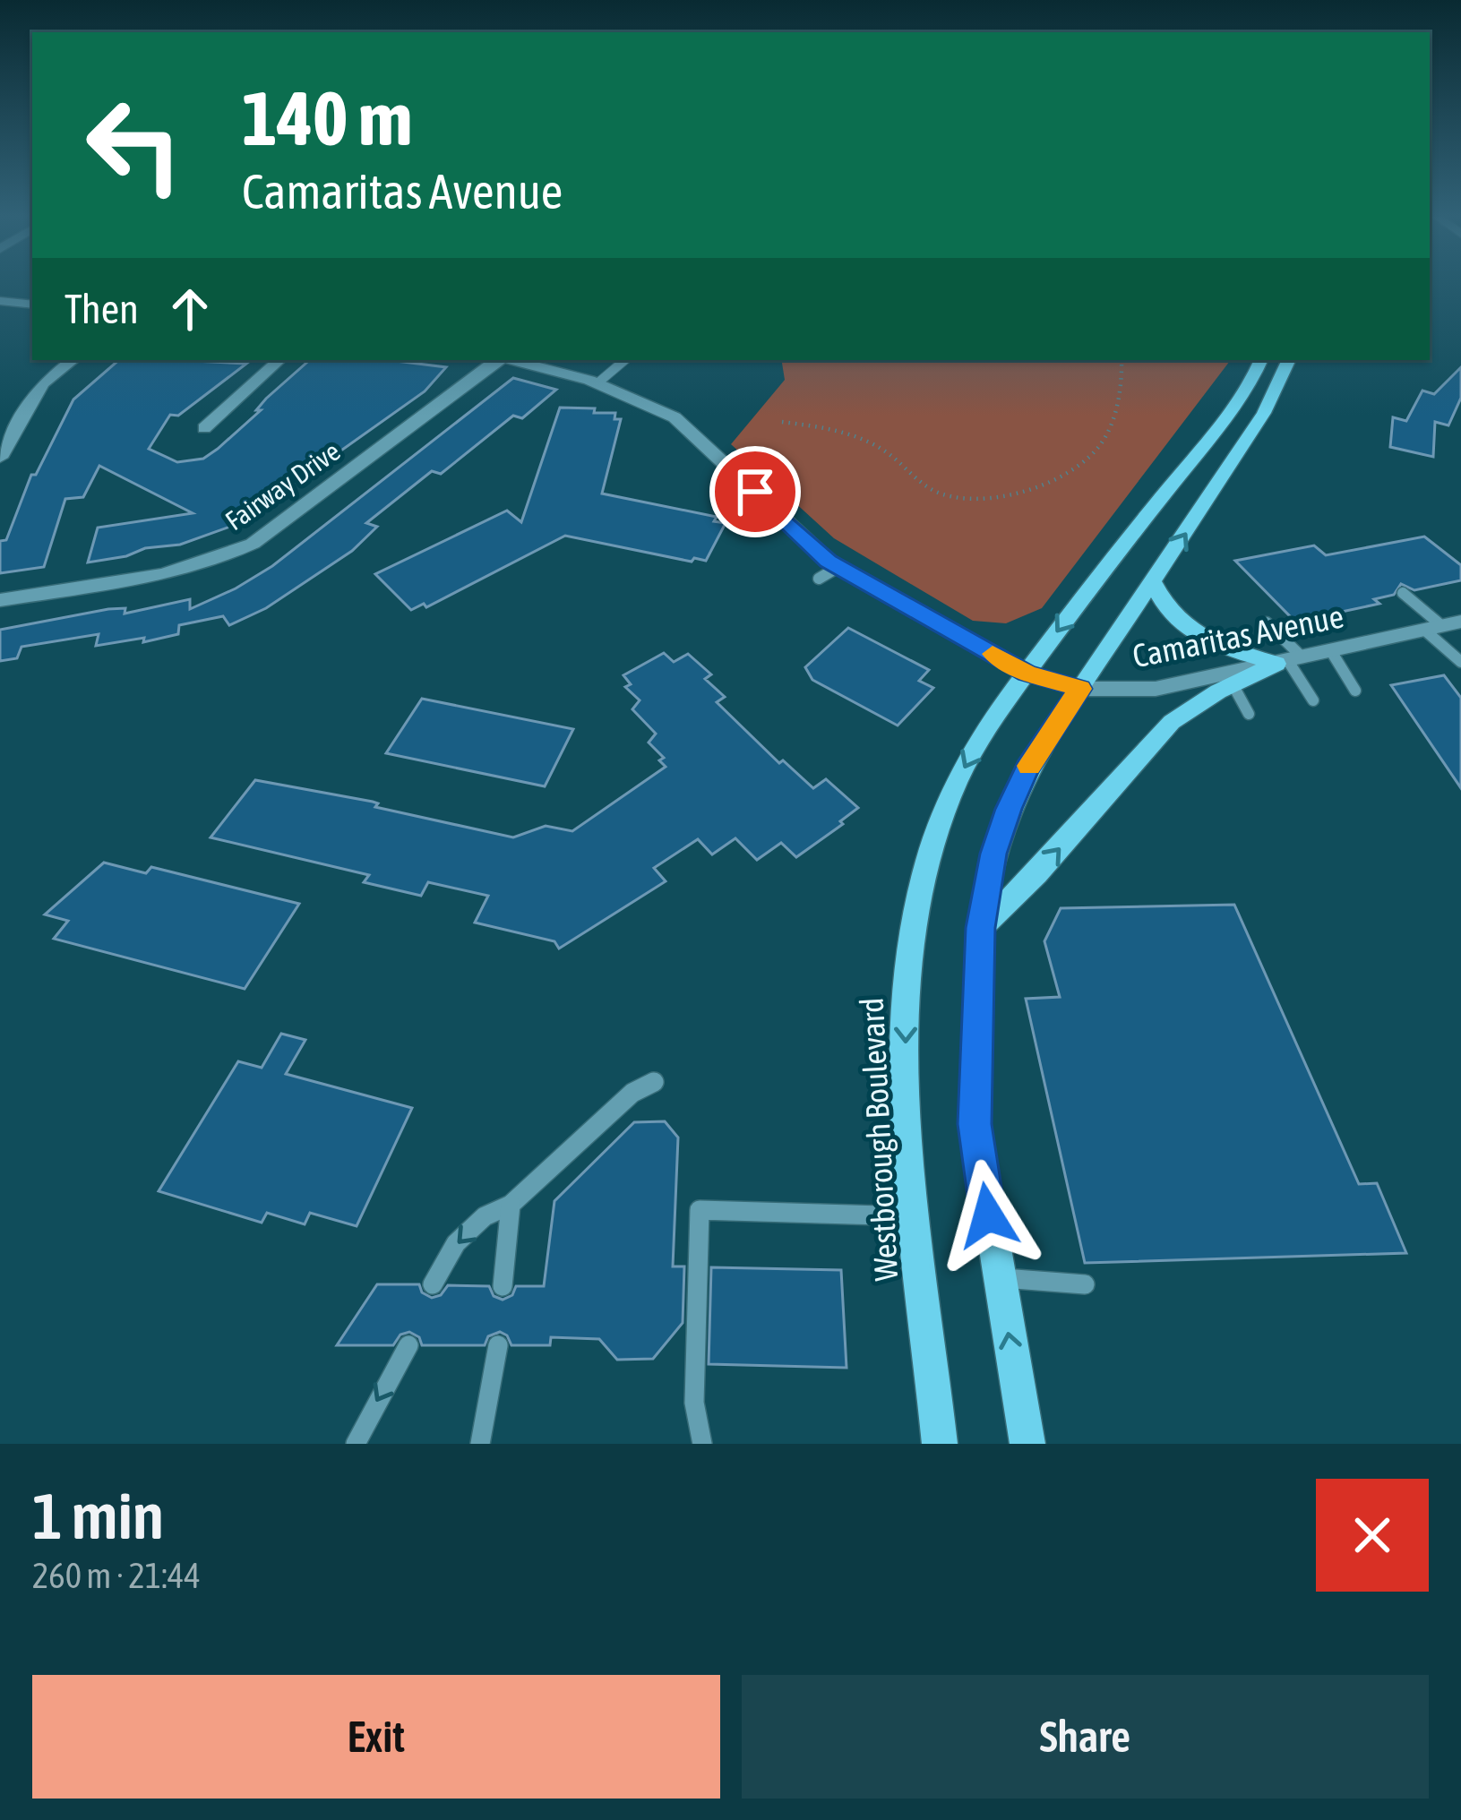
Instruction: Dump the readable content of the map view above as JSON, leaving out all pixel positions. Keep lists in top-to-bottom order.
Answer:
{
  "streets": {
    "main road": ["Westborough Boulevard"],
    "street": ["Fairway Drive", "Camaritas Avenue"]
  },
  "crossings": [
    ["Camaritas Avenue", "Westborough Boulevard"]
  ],
  "page": {
    "turn": ["140 m", "Camaritas Avenue"],
    "then": "Then",
    "heading": ["1 min", "260 m · 21:44"],
    "buttons": ["Exit", "Share"]
  }
}
